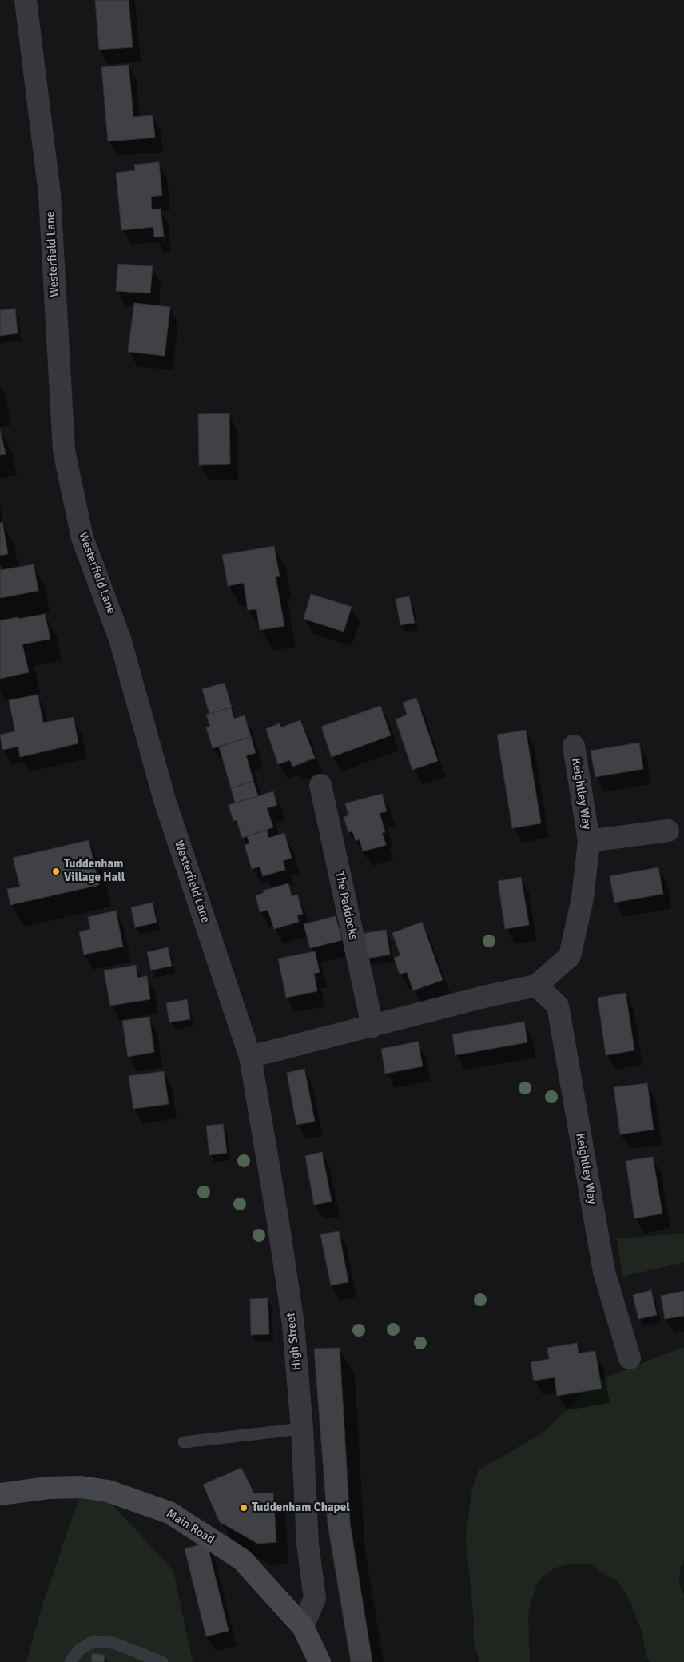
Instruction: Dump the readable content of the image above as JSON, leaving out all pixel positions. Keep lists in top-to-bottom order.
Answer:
{
  "streets": {
    "street": [
      "Westerfield Lane",
      "Keightley Way",
      "The Paddocks",
      "High Street",
      "Main Road"
    ]
  },
  "crossings": [
    ["Westerfield Lane", "Keightley Way"],
    ["Westerfield Lane", "High Street"],
    ["Keightley Way", "The Paddocks"],
    ["Keightley Way", "High Street"],
    ["High Street", "Main Road"]
  ],
  "places": ["Tuddenham Village Hall", "Tuddenham Chapel"]
}
